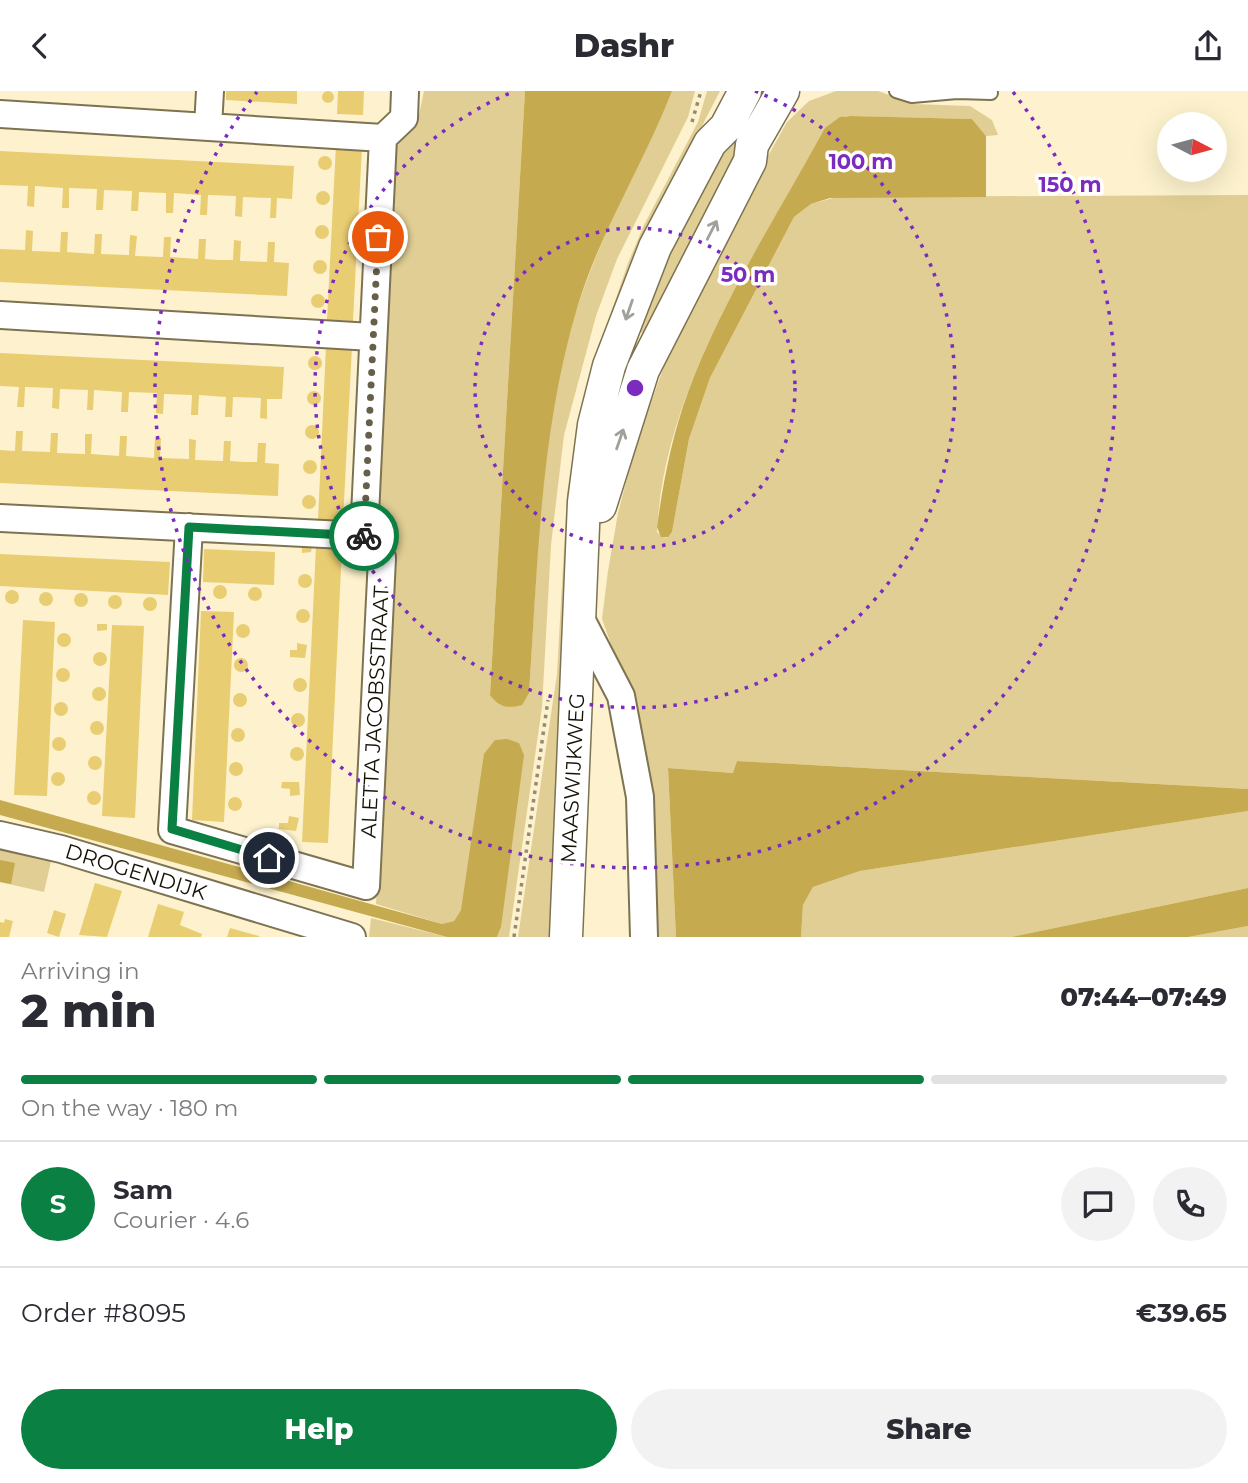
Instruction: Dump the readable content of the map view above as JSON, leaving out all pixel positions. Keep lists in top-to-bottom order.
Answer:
{
  "streets": {
    "street": ["ALETTA JACOBSSTRAAT", "MAASWIJKWEG", "DROGENDIJK"]
  },
  "north": "right",
  "page": {
    "header": "Dashr",
    "heading": ["2 min", "Arriving in", "07:44–07:49"],
    "panel": [
      "Sam",
      "Courier · 4.6",
      "Order #8095",
      "€39.65"
    ],
    "bar": "On the way · 180 m",
    "round": "S",
    "buttons": ["Help", "Share"]
  },
  "rings": ["100 m", "150 m", "50 m"]
}
